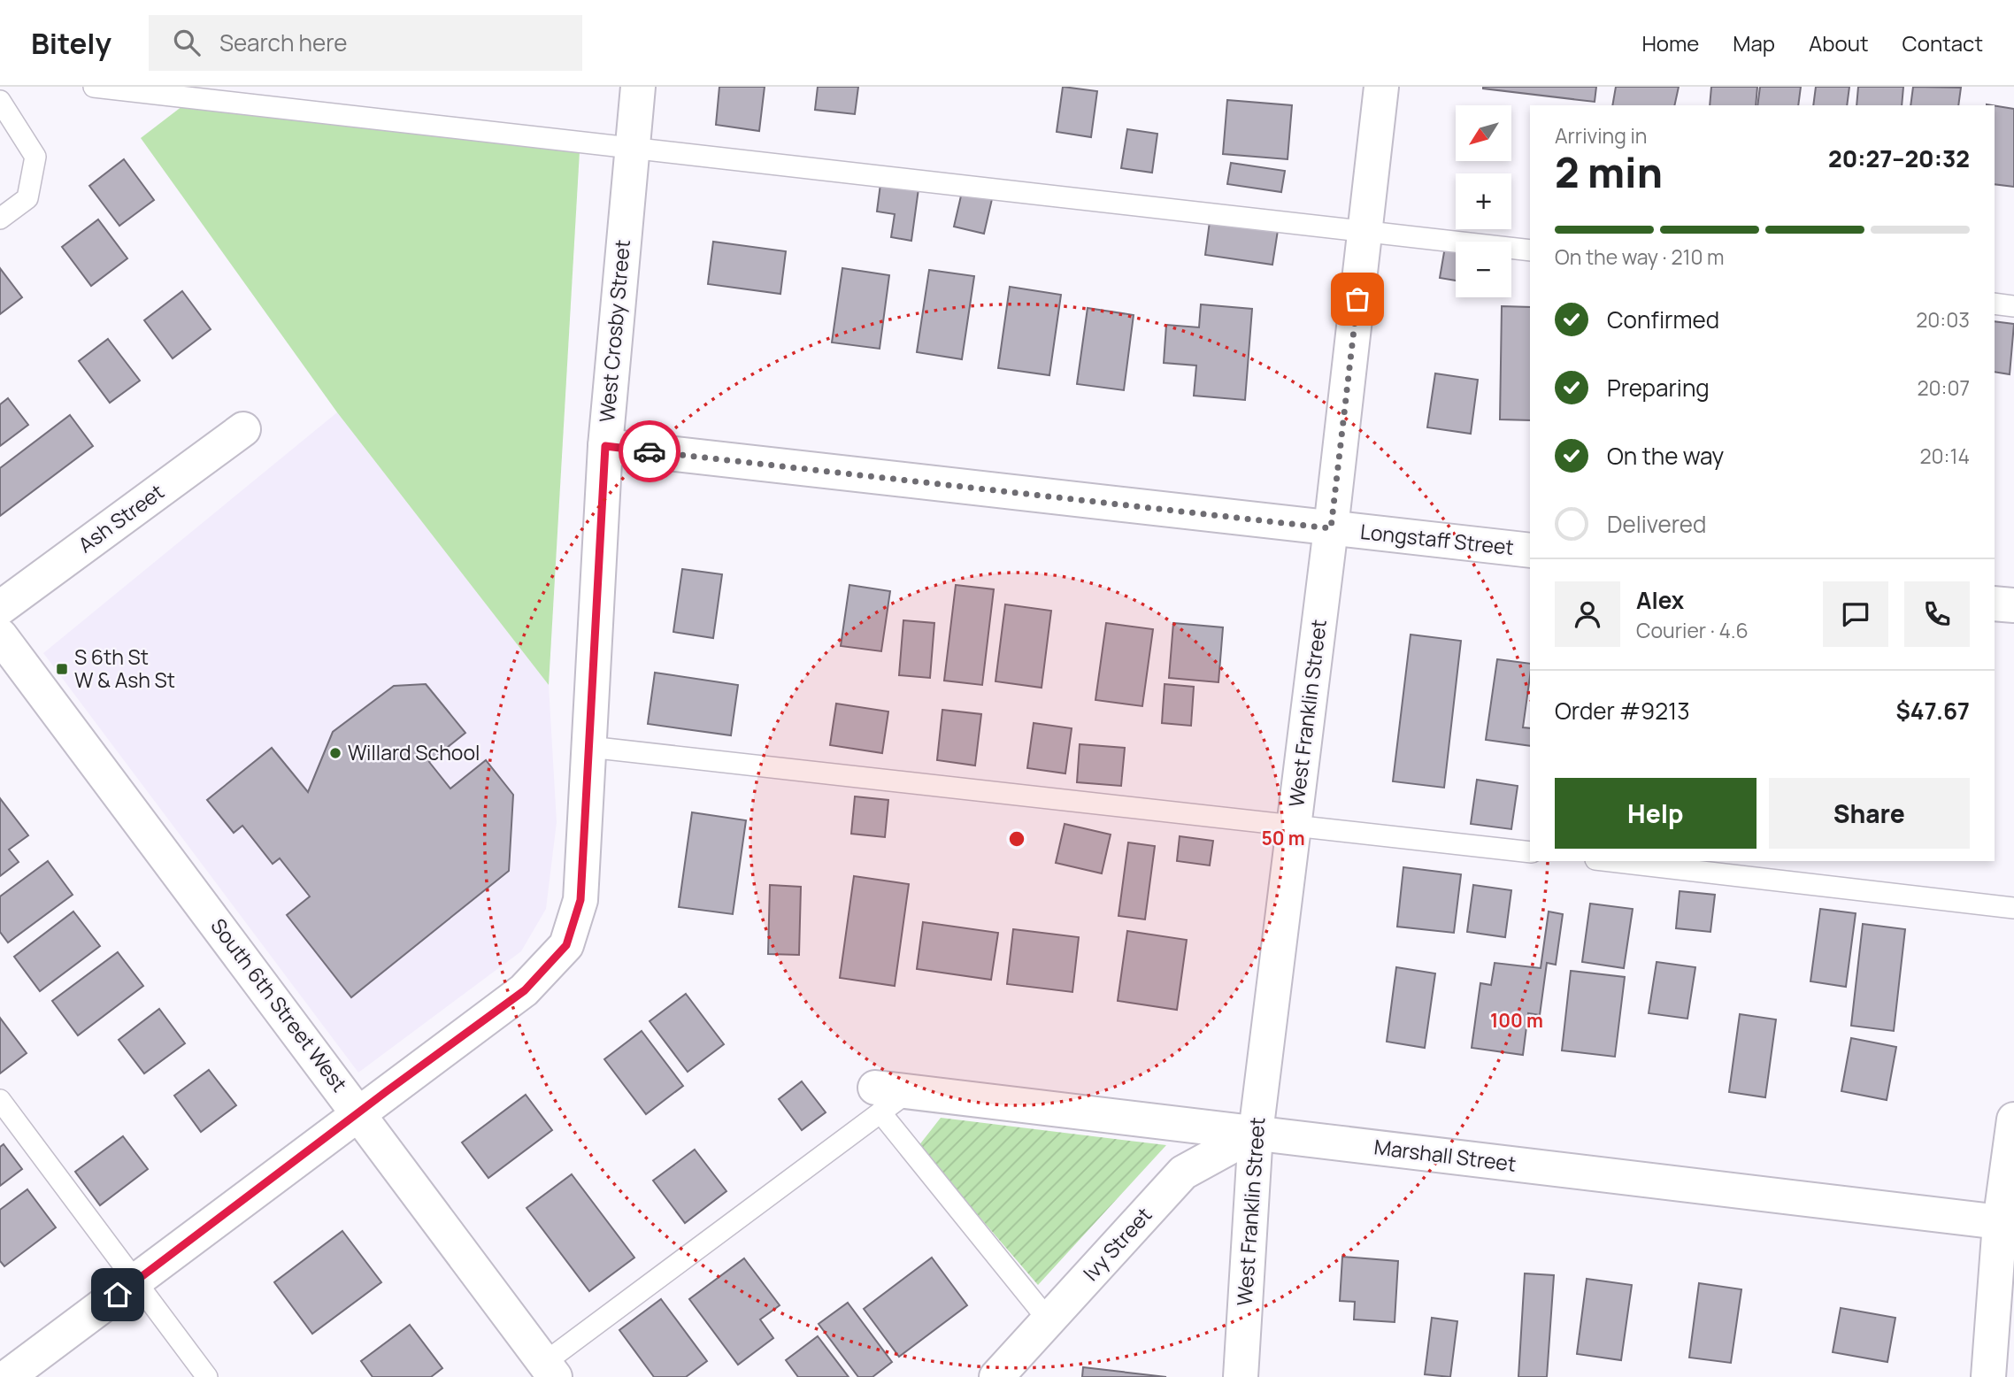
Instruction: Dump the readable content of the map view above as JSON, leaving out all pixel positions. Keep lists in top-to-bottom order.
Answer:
{
  "streets": {
    "street": [
      "West Crosby Street",
      "Ash Street",
      "Longstaff Street",
      "West Franklin Street",
      "South 6th Street West",
      "Marshall Street",
      "Ivy Street"
    ]
  },
  "crossings": [
    ["West Crosby Street", "Longstaff Street"],
    ["West Crosby Street", "South 6th Street West"],
    ["Longstaff Street", "West Franklin Street"],
    ["West Franklin Street", "Marshall Street"],
    ["West Franklin Street", "Ivy Street"],
    ["Marshall Street", "Ivy Street"]
  ],
  "places": {
    "transit": ["S 6th St W & Ash St"],
    "other": ["Willard School"]
  },
  "north": "bottom left",
  "page": {
    "header": "Bitely",
    "search": "Search here",
    "nav": [
      "Home",
      "Map",
      "About",
      "Contact"
    ],
    "map_buttons": ["+", "−"],
    "heading": ["2 min", "Arriving in", "20:27–20:32"],
    "panel": [
      "Alex",
      "Courier · 4.6",
      "Order #9213",
      "$47.67"
    ],
    "bar": "On the way · 210 m",
    "list": [
      ["Confirmed", "20:03"],
      ["Preparing", "20:07"],
      ["On the way", "20:14"],
      "Delivered"
    ],
    "buttons": ["Help", "Share"]
  },
  "rings": ["50 m", "100 m"]
}
